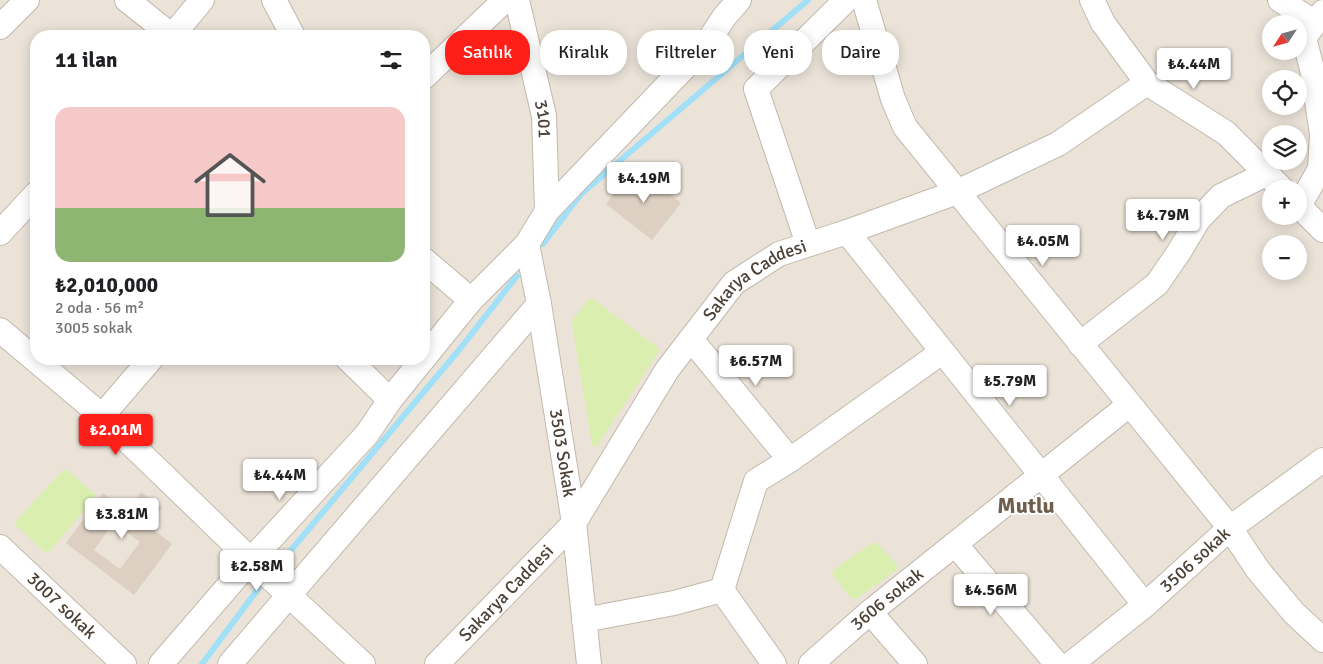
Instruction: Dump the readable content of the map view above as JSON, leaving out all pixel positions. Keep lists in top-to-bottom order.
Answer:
{
  "streets": {
    "street": [
      "3101",
      "Sakarya Caddesi",
      "3503 Sokak",
      "3506 sokak",
      "3606 sokak",
      "3007 sokak"
    ]
  },
  "crossings": [
    ["Sakarya Caddesi", "3503 Sokak"]
  ],
  "districts": ["Mutlu"],
  "north": "bottom left",
  "page": {
    "map_buttons": ["+", "−"],
    "chip": [
      "Satılık",
      "Kiralık",
      "Filtreler",
      "Yeni",
      "Daire"
    ],
    "heading": "11 ilan",
    "price": [
      "₺4.44M",
      "₺4.19M",
      "₺4.79M",
      "₺4.05M",
      "₺6.57M",
      "₺5.79M",
      "₺2.01M",
      "₺4.44M",
      "₺3.81M",
      "₺2.58M",
      "₺4.56M"
    ],
    "list": [
      {
        "name": "₺2,010,000",
        "note": "2 oda · 56 m² · 3005 sokak"
      }
    ]
  }
}
